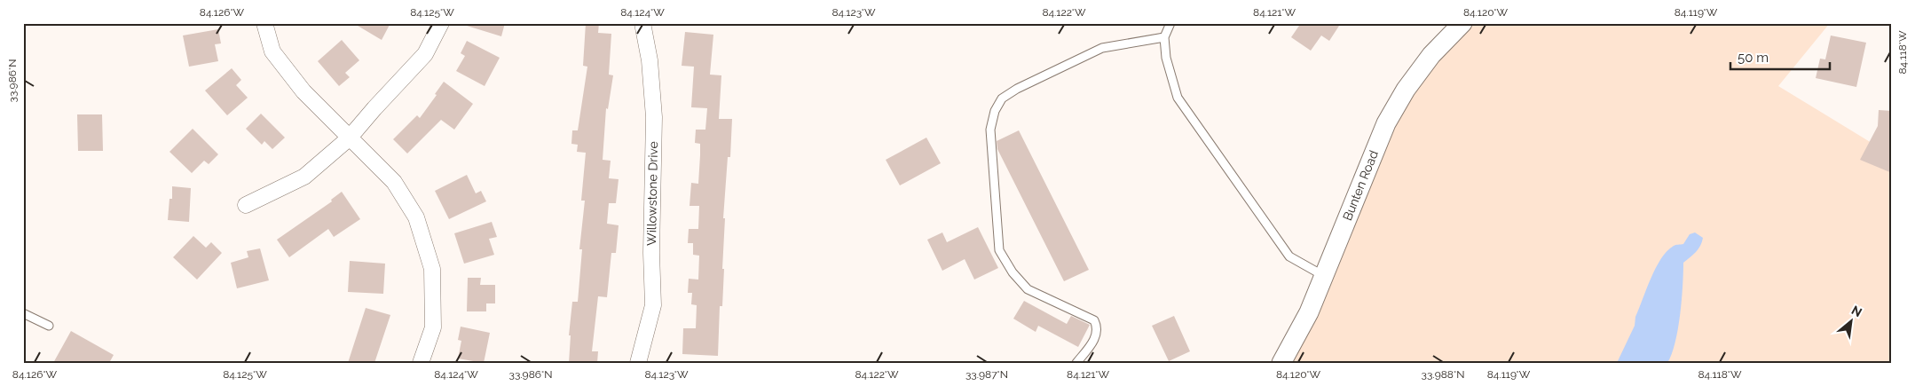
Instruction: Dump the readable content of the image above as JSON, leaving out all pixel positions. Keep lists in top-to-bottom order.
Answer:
{
  "streets": {
    "street": ["Bunten Road", "Willowstone Drive"]
  },
  "scale_bar": "50 m",
  "north": "top right",
  "coordinates": [
    "84.126°W",
    "84.125°W",
    "84.124°W",
    "84.123°W",
    "84.122°W",
    "84.121°W",
    "84.120°W",
    "84.119°W",
    "84.118°W",
    "33.986°N",
    "33.987°N",
    "33.988°N"
  ]
}
